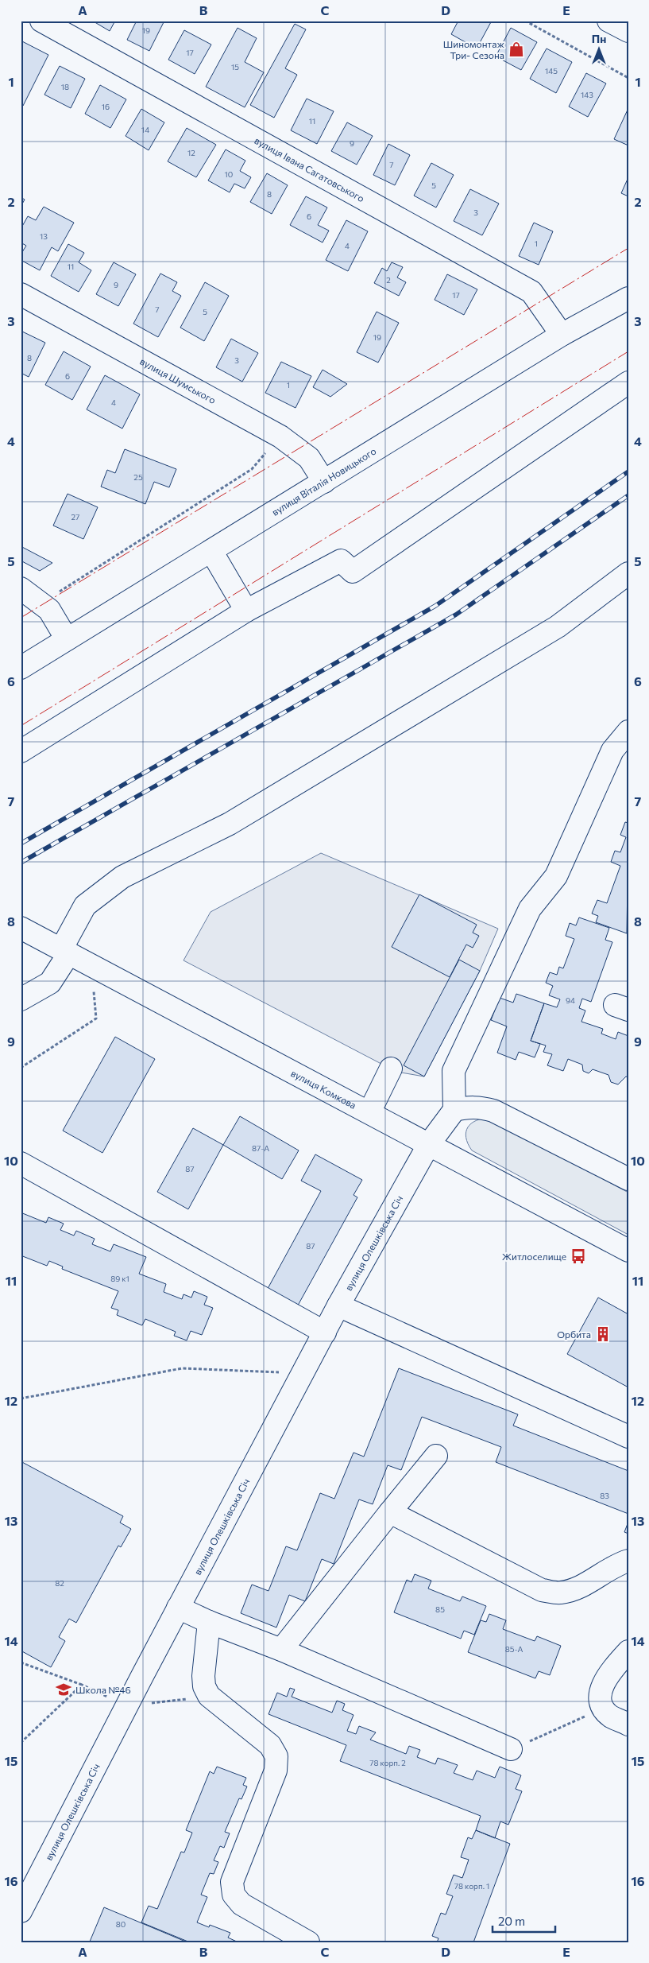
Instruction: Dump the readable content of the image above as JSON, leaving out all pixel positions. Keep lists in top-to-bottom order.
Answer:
{
  "streets": {
    "street": [
      "вулиця Івана Сагатовського",
      "вулиця Шумського",
      "вулиця Віталія Новицького",
      "вулиця Комкова",
      "вулиця Олешківська Січ"
    ]
  },
  "crossings": [
    ["вулиця Івана Сагатовського", "вулиця Віталія Новицького"],
    ["вулиця Шумського", "вулиця Віталія Новицького"],
    ["вулиця Комкова", "вулиця Олешківська Січ"]
  ],
  "places": {
    "shop": ["Шиномонтаж Три- Сезона"],
    "bus stop": ["Житлоселище"],
    "building": ["Орбита"],
    "school or university": ["Школа №46"]
  },
  "house_numbers": [
    "19",
    "17",
    "15",
    "145",
    "18",
    "143",
    "16",
    "11",
    "14",
    "9",
    "12",
    "7",
    "10",
    "5",
    "8",
    "3",
    "6",
    "13",
    "1",
    "4",
    "11",
    "2",
    "9",
    "17",
    "7",
    "5",
    "19",
    "8",
    "3",
    "6",
    "1",
    "4",
    "25",
    "27",
    "94",
    "87-А",
    "87",
    "87",
    "89 к1",
    "83",
    "82",
    "85",
    "85-А",
    "78 корп. 2",
    "78 корп. 1",
    "80"
  ],
  "scale_bar": "20 m",
  "north": "top",
  "grid": {
    "columns": [
      "A",
      "B",
      "C",
      "D",
      "E"
    ],
    "rows": [
      "1",
      "2",
      "3",
      "4",
      "5",
      "6",
      "7",
      "8",
      "9",
      "10",
      "11",
      "12",
      "13",
      "14",
      "15",
      "16"
    ]
  }
}
